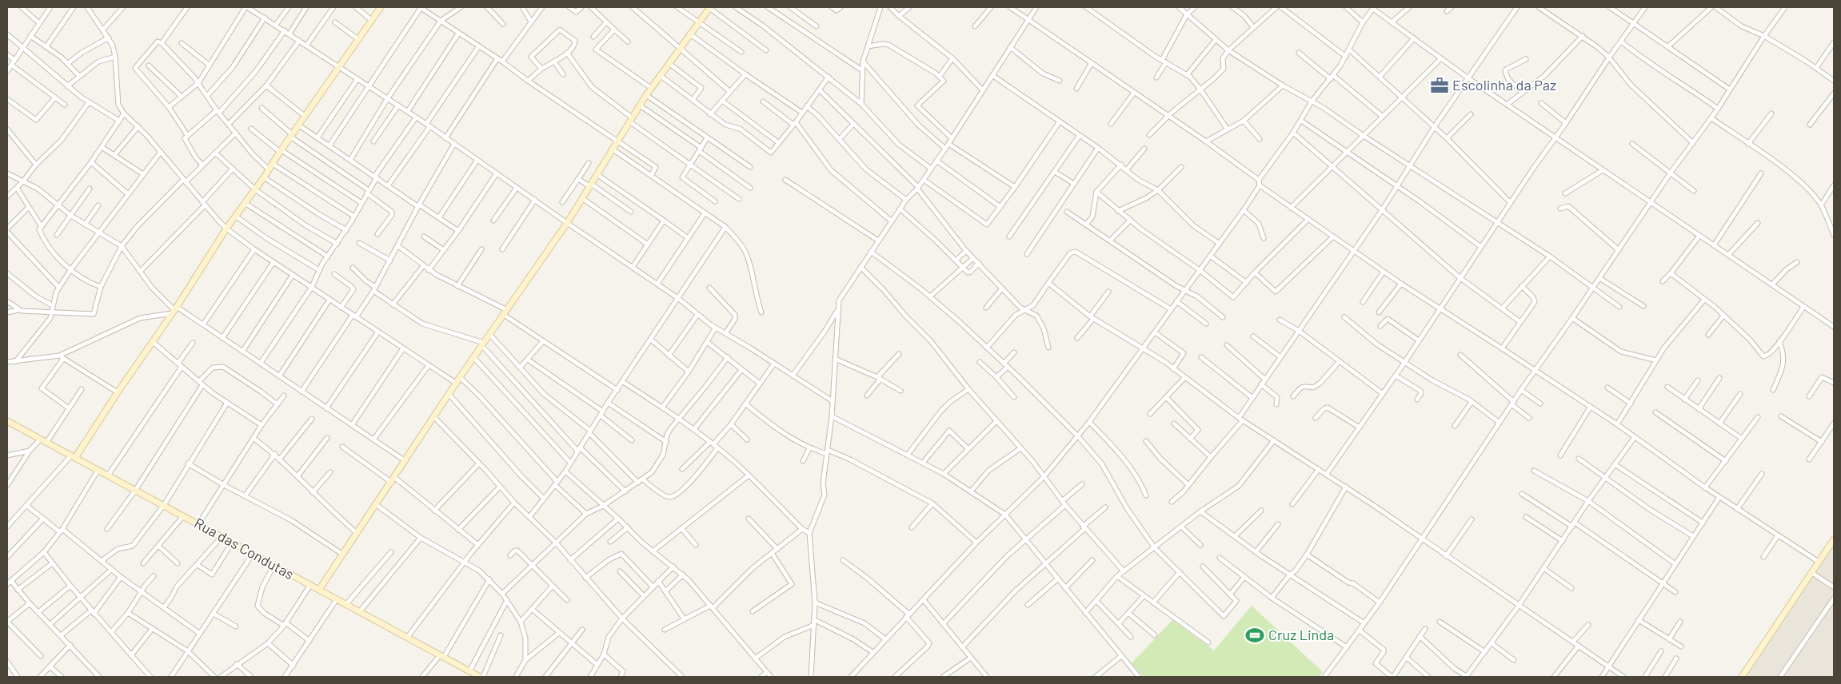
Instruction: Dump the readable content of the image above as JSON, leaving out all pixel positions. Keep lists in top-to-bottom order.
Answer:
{
  "streets": {
    "street": ["Rua das Condutas"]
  },
  "places": {
    "office": ["Escolinha da Paz"],
    "sports": ["Cruz Linda"]
  }
}
